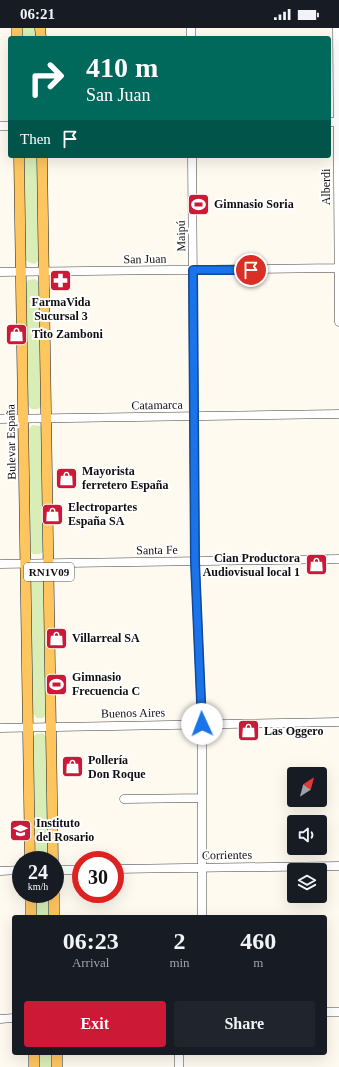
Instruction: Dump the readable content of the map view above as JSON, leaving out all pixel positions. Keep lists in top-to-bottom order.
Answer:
{
  "streets": {
    "main road": ["Bulevar España", "RN1V09"],
    "street": [
      "Alberdi",
      "Maipú",
      "San Juan",
      "Catamarca",
      "Santa Fe",
      "Buenos Aires",
      "Corrientes"
    ]
  },
  "crossings": [
    ["Alberdi", "San Juan"],
    ["Maipú", "San Juan"],
    ["Maipú", "Catamarca"],
    ["Maipú", "Santa Fe"],
    ["Maipú", "Buenos Aires"],
    ["Maipú", "Corrientes"],
    ["San Juan", "Bulevar España"],
    ["San Juan", "RN1V09"],
    ["Catamarca", "Bulevar España"],
    ["Catamarca", "RN1V09"],
    ["Bulevar España", "Santa Fe"],
    ["Bulevar España", "RN1V09"],
    ["Bulevar España", "Buenos Aires"],
    ["Santa Fe", "RN1V09"],
    ["RN1V09", "Buenos Aires"]
  ],
  "places": {
    "sports": ["Gimnasio Soria", "Gimnasio Frecuencia C"],
    "pharmacy": ["FarmaVida Sucursal 3"],
    "shop": [
      "Tito Zamboni",
      "Mayorista ferretero España",
      "Electropartes España SA",
      "Cian Productora Audiovisual local 1",
      "Villarreal SA",
      "Las Oggero",
      "Pollería Don Roque"
    ],
    "school or university": ["Instituto del Rosario"]
  },
  "north": "top right",
  "page": {
    "status": "06:21",
    "turn": ["410 m", "San Juan"],
    "then": "Then",
    "speed": "24 km/h",
    "limit": "30",
    "eta": [
      "06:23",
      "Arrival",
      "2",
      "min",
      "460",
      "m"
    ],
    "buttons": ["Exit", "Share"]
  }
}
